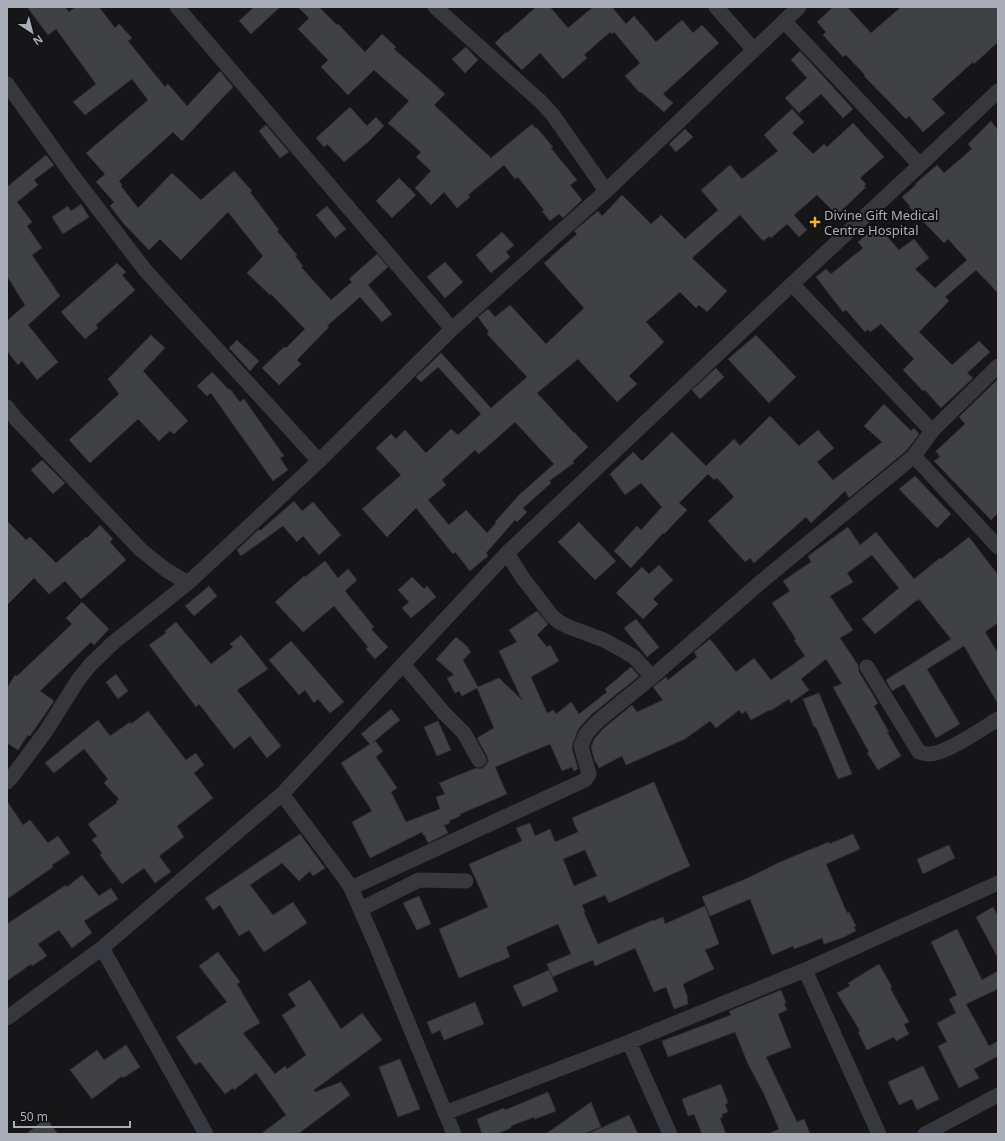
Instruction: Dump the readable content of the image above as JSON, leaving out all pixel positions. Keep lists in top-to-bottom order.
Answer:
{
  "places": {
    "health": ["Divine Gift Medical Centre Hospital"]
  },
  "scale_bar": "50 m",
  "north": "bottom right"
}
